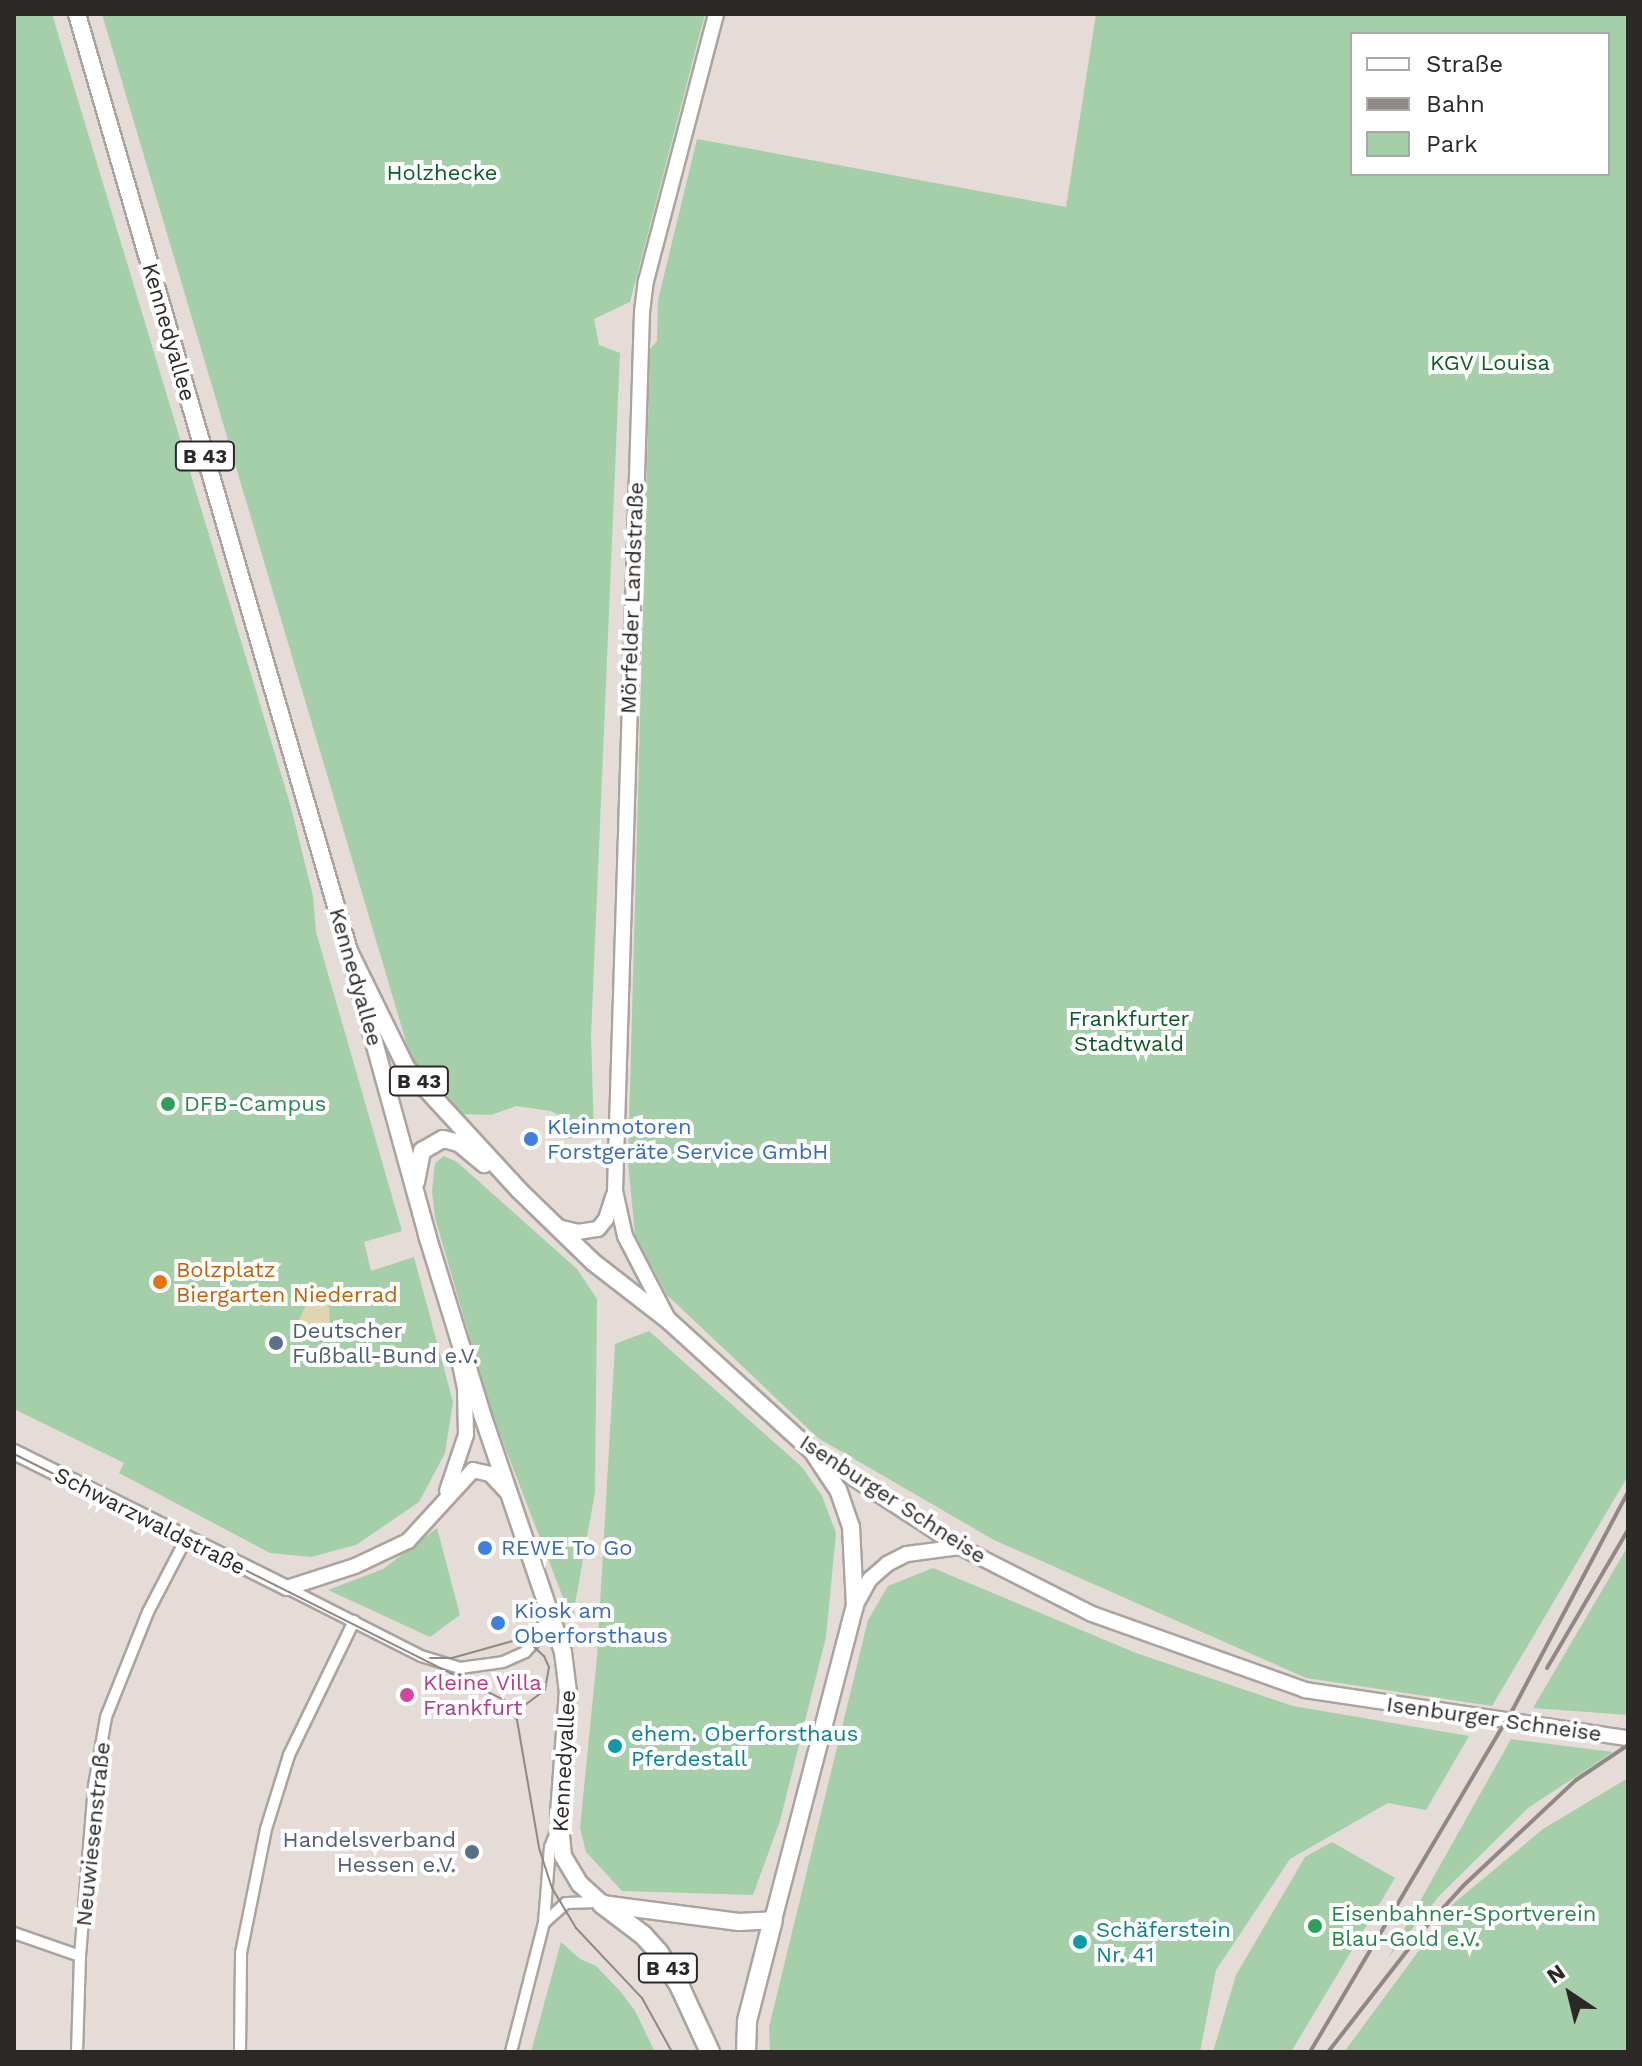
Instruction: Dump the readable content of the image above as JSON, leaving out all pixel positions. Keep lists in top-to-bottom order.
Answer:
{
  "streets": {
    "highway": ["B 43"],
    "main road": [
      "Kennedyallee",
      "Mörfelder Landstraße",
      "Isenburger Schneise",
      "Schwarzwaldstraße"
    ],
    "street": ["Neuwiesenstraße"]
  },
  "crossings": [
    ["Kennedyallee", "B 43"],
    ["Kennedyallee", "Isenburger Schneise"],
    ["Kennedyallee", "Schwarzwaldstraße"],
    ["B 43", "Isenburger Schneise"],
    ["Mörfelder Landstraße", "Isenburger Schneise"],
    ["Schwarzwaldstraße", "Neuwiesenstraße"]
  ],
  "parks": ["Holzhecke", "KGV Louisa", "Frankfurter Stadtwald"],
  "places": [
    "DFB-Campus",
    "Kleinmotoren Forstgeräte Service GmbH",
    "Bolzplatz Biergarten Niederrad",
    "Deutscher Fußball-Bund e.V.",
    "REWE To Go",
    "Kiosk am Oberforsthaus",
    "Kleine Villa Frankfurt",
    "ehem. Oberforsthaus Pferdestall",
    "Handelsverband Hessen e.V.",
    "Eisenbahner-Sportverein Blau-Gold e.V.",
    "Schäferstein Nr. 41"
  ],
  "legend": ["Straße", "Bahn", "Park"],
  "north": "top left"
}
